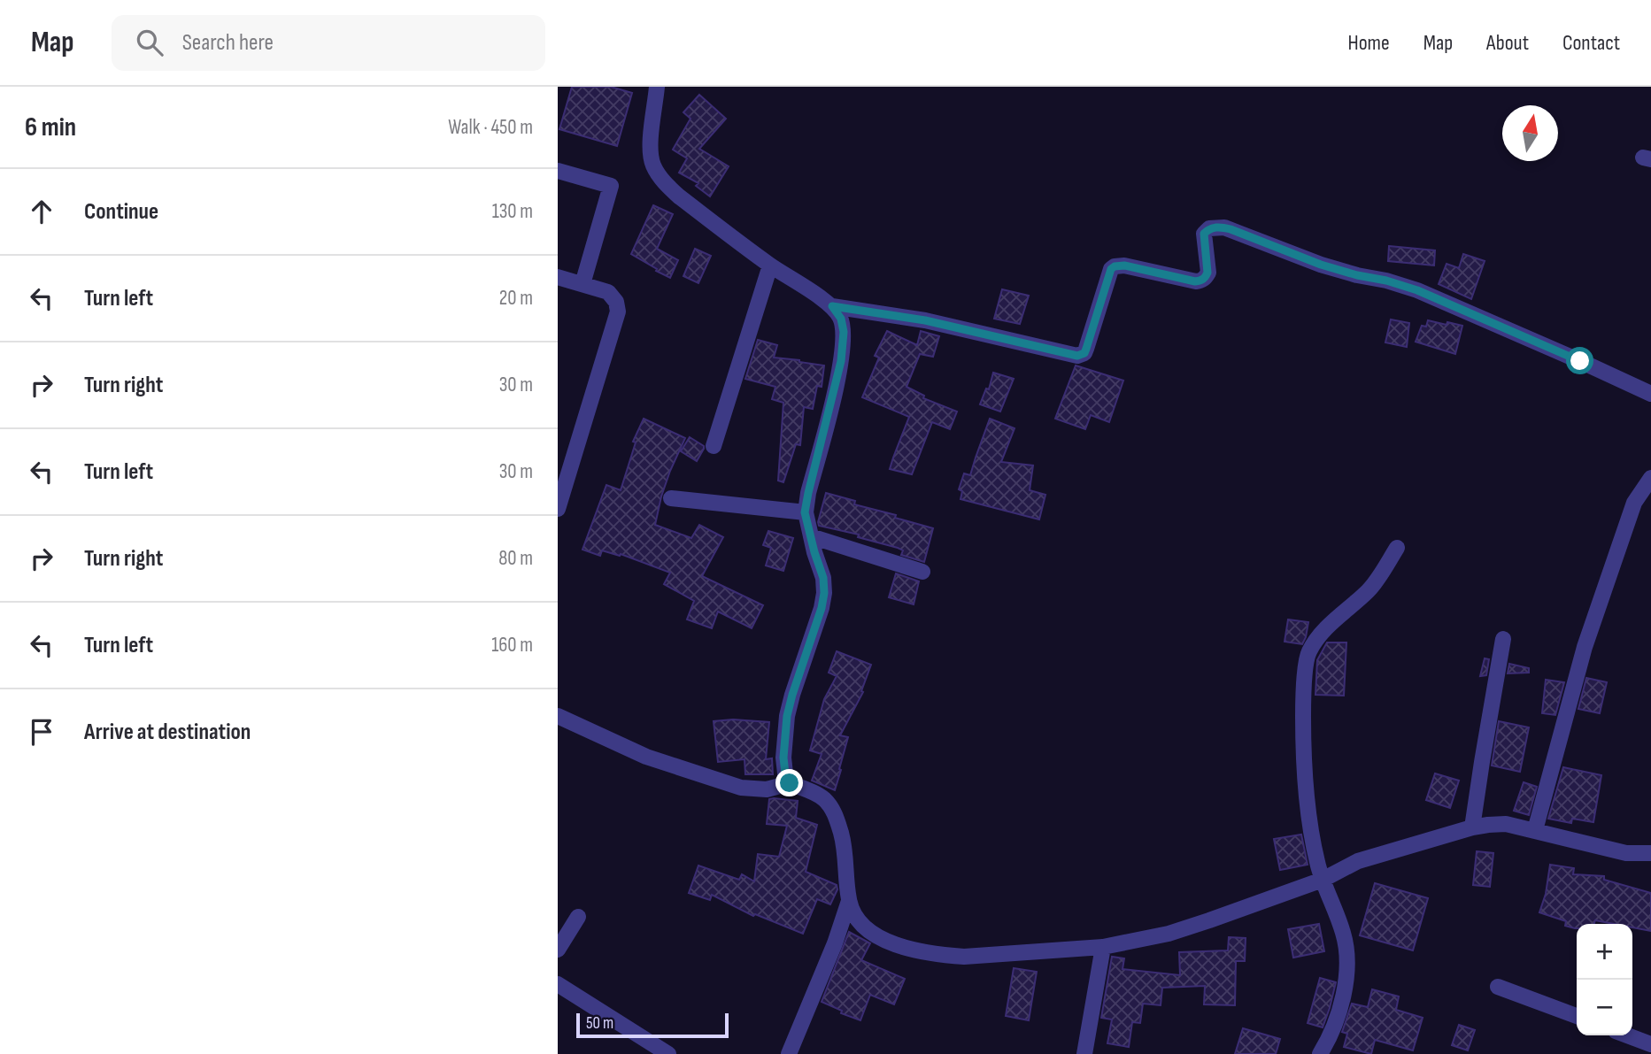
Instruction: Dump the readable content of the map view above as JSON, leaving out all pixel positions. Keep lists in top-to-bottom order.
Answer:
{
  "scale_bar": "50 m",
  "north": "top",
  "page": {
    "header": "Map",
    "search": "Search here",
    "nav": [
      "Home",
      "Map",
      "About",
      "Contact"
    ],
    "heading": ["6 min", "Walk · 450 m"],
    "list": [
      ["Continue", "130 m"],
      ["Turn left", "20 m"],
      ["Turn right", "30 m"],
      ["Turn left", "30 m"],
      ["Turn right", "80 m"],
      ["Turn left", "160 m"],
      "Arrive at destination"
    ],
    "map_buttons": ["+", "−"],
    "scale": "50 m"
  }
}
